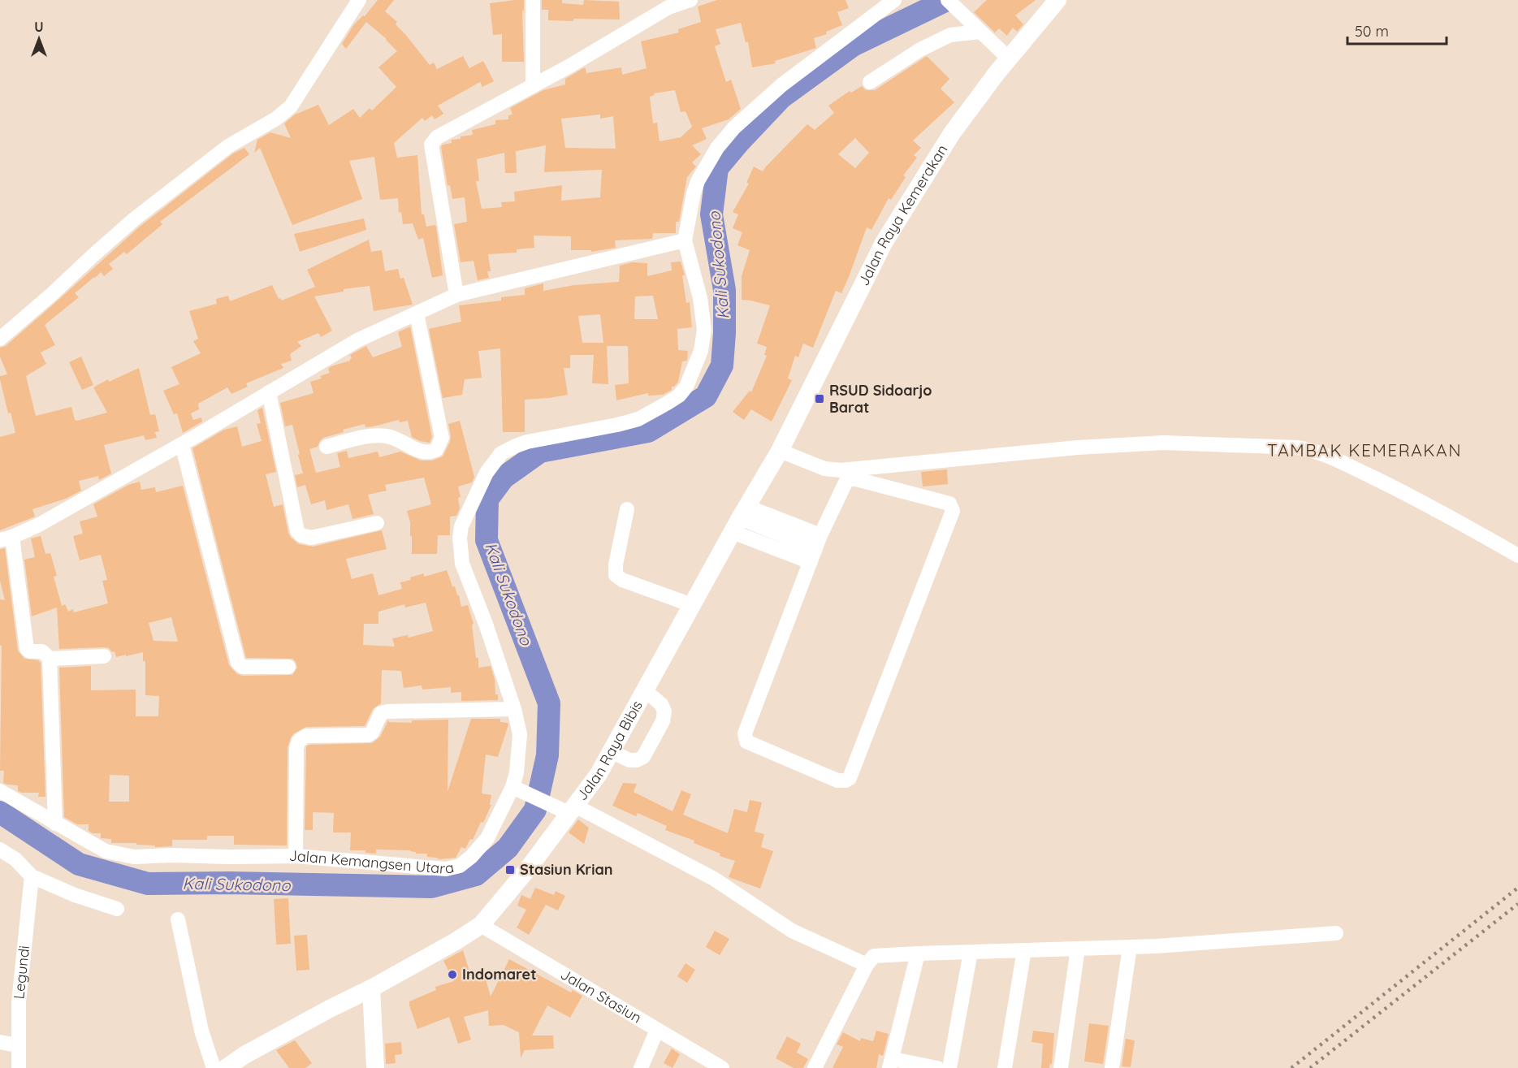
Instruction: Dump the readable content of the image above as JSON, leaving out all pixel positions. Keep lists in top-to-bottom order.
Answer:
{
  "streets": {
    "main road": ["Jalan Raya Kemerakan", "Jalan Raya Bibis"],
    "street": ["Jalan Kemangsen Utara", "Legundi", "Jalan Stasiun"]
  },
  "crossings": [
    ["Jalan Raya Kemerakan", "Jalan Raya Bibis"],
    ["Jalan Raya Bibis", "Jalan Stasiun"]
  ],
  "districts": ["TAMBAK KEMERAKAN"],
  "water": ["Kali Sukodono"],
  "places": {
    "transit": ["RSUD Sidoarjo Barat", "Stasiun Krian"],
    "other": ["Indomaret"]
  },
  "scale_bar": "50 m",
  "north": "top"
}
